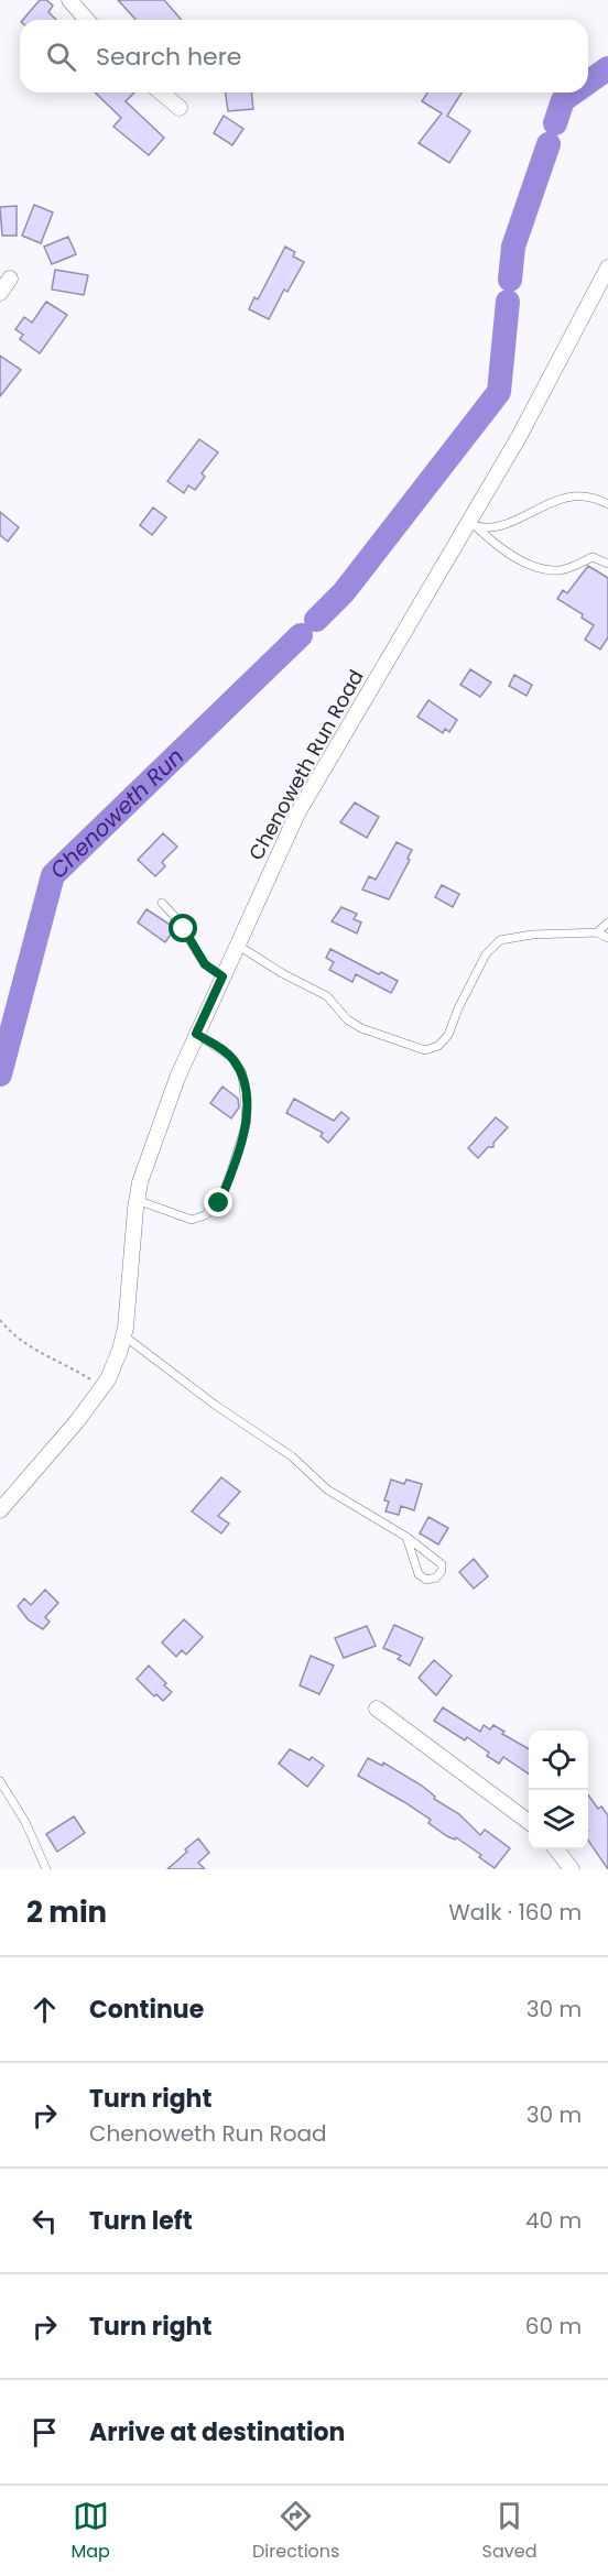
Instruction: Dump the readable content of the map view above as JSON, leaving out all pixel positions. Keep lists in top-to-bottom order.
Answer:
{
  "streets": {
    "street": ["Chenoweth Run Road"]
  },
  "water": ["Chenoweth Run"],
  "page": {
    "search": "Search here",
    "heading": ["2 min", "Walk · 160 m"],
    "list": [
      ["Continue", "30 m"],
      ["Turn right", "Chenoweth Run Road", "30 m"],
      ["Turn left", "40 m"],
      ["Turn right", "60 m"],
      "Arrive at destination"
    ],
    "nav": ["Map", "Directions", "Saved"]
  }
}
